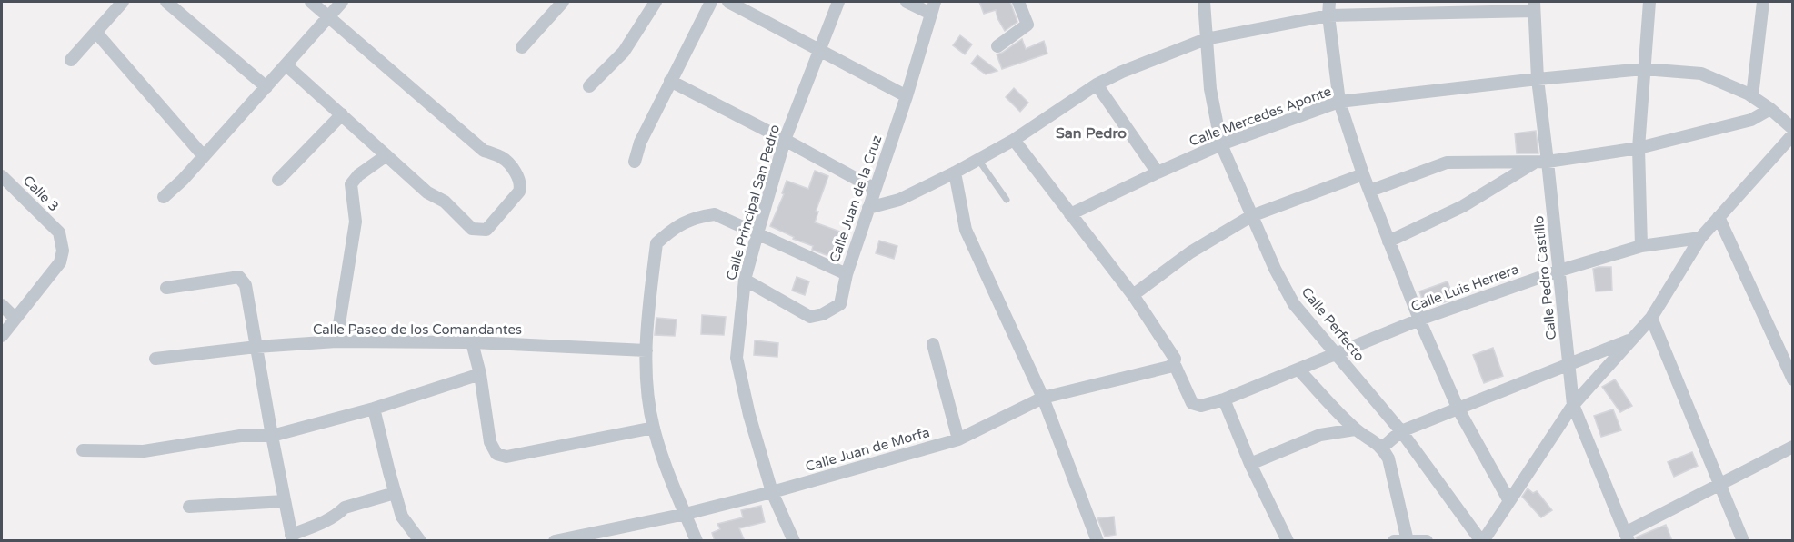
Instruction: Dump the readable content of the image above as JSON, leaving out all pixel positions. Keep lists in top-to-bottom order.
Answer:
{
  "streets": {
    "street": [
      "Calle Mercedes Aponte",
      "Calle 3",
      "Calle Juan de la Cruz",
      "Calle Principal San Pedro",
      "Calle Pedro Castillo",
      "Calle Luis Herrera",
      "Calle Perfecto",
      "Calle Paseo de los Comandantes",
      "Calle Juan de Morfa"
    ]
  },
  "crossings": [
    ["Calle Mercedes Aponte", "Calle Pedro Castillo"],
    ["Calle Mercedes Aponte", "Calle Perfecto"],
    ["Calle Juan de la Cruz", "Calle Principal San Pedro"],
    ["Calle Principal San Pedro", "Calle Juan de Morfa"],
    ["Calle Pedro Castillo", "Calle Luis Herrera"],
    ["Calle Luis Herrera", "Calle Perfecto"],
    ["Calle Luis Herrera", "Calle Juan de Morfa"]
  ],
  "districts": ["San Pedro"]
}
